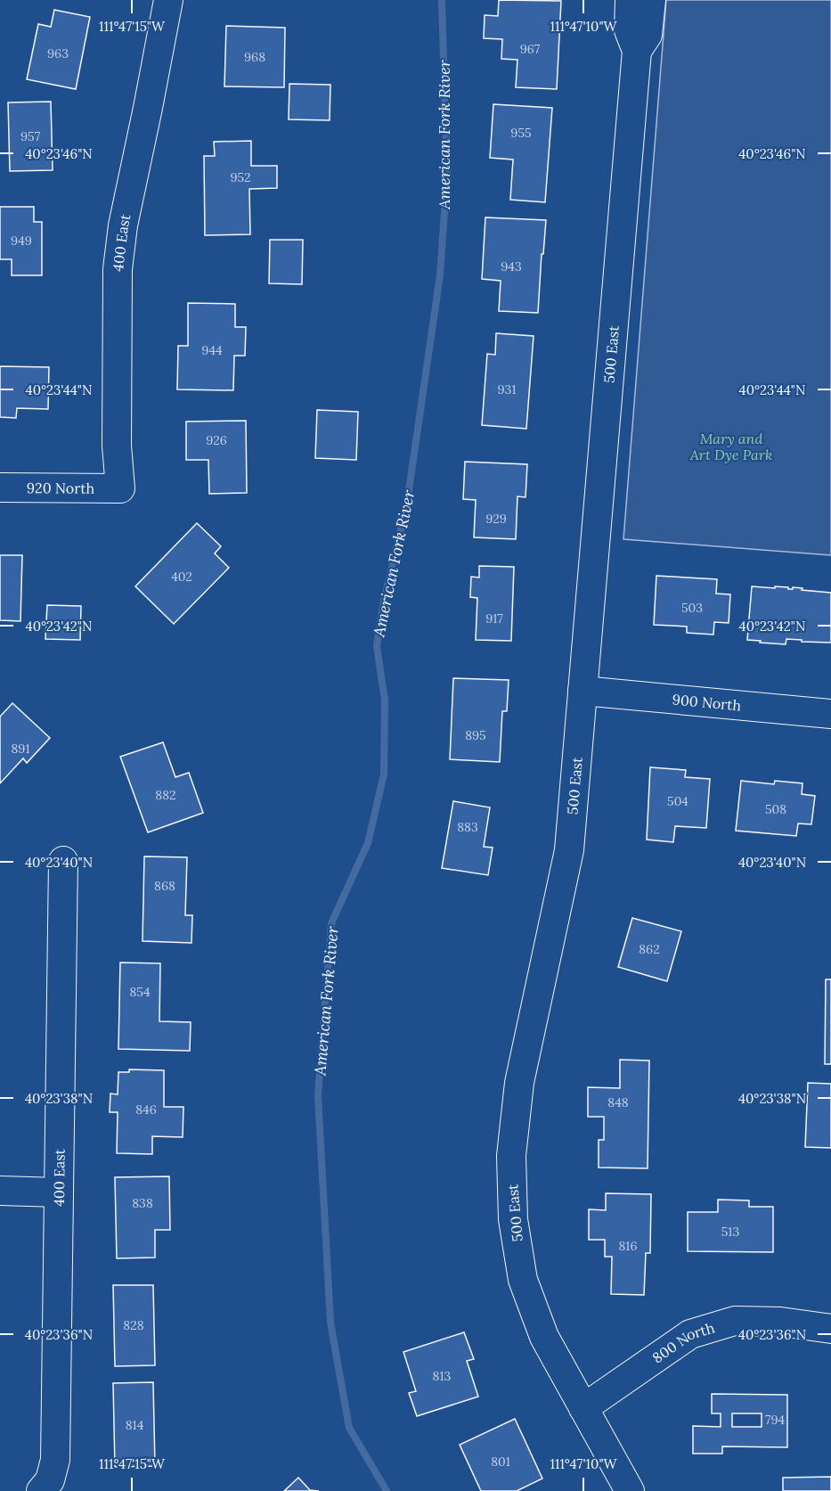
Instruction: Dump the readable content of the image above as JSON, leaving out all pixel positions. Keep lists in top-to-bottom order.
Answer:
{
  "streets": {
    "street": [
      "400 East",
      "500 East",
      "920 North",
      "900 North",
      "800 North"
    ]
  },
  "crossings": [
    ["400 East", "920 North"],
    ["500 East", "900 North"],
    ["500 East", "800 North"]
  ],
  "water": ["American Fork River"],
  "parks": ["Mary and Art Dye Park"],
  "house_numbers": [
    "967",
    "963",
    "968",
    "955",
    "957",
    "952",
    "949",
    "943",
    "944",
    "931",
    "926",
    "929",
    "402",
    "503",
    "917",
    "895",
    "891",
    "882",
    "504",
    "508",
    "883",
    "868",
    "862",
    "854",
    "848",
    "846",
    "838",
    "513",
    "816",
    "828",
    "813",
    "794",
    "814",
    "801"
  ],
  "coordinates": [
    "111°47'15\"W",
    "111°47'10\"W",
    "40°23'46\"N",
    "40°23'44\"N",
    "40°23'42\"N",
    "40°23'40\"N",
    "40°23'38\"N",
    "40°23'36\"N"
  ]
}
